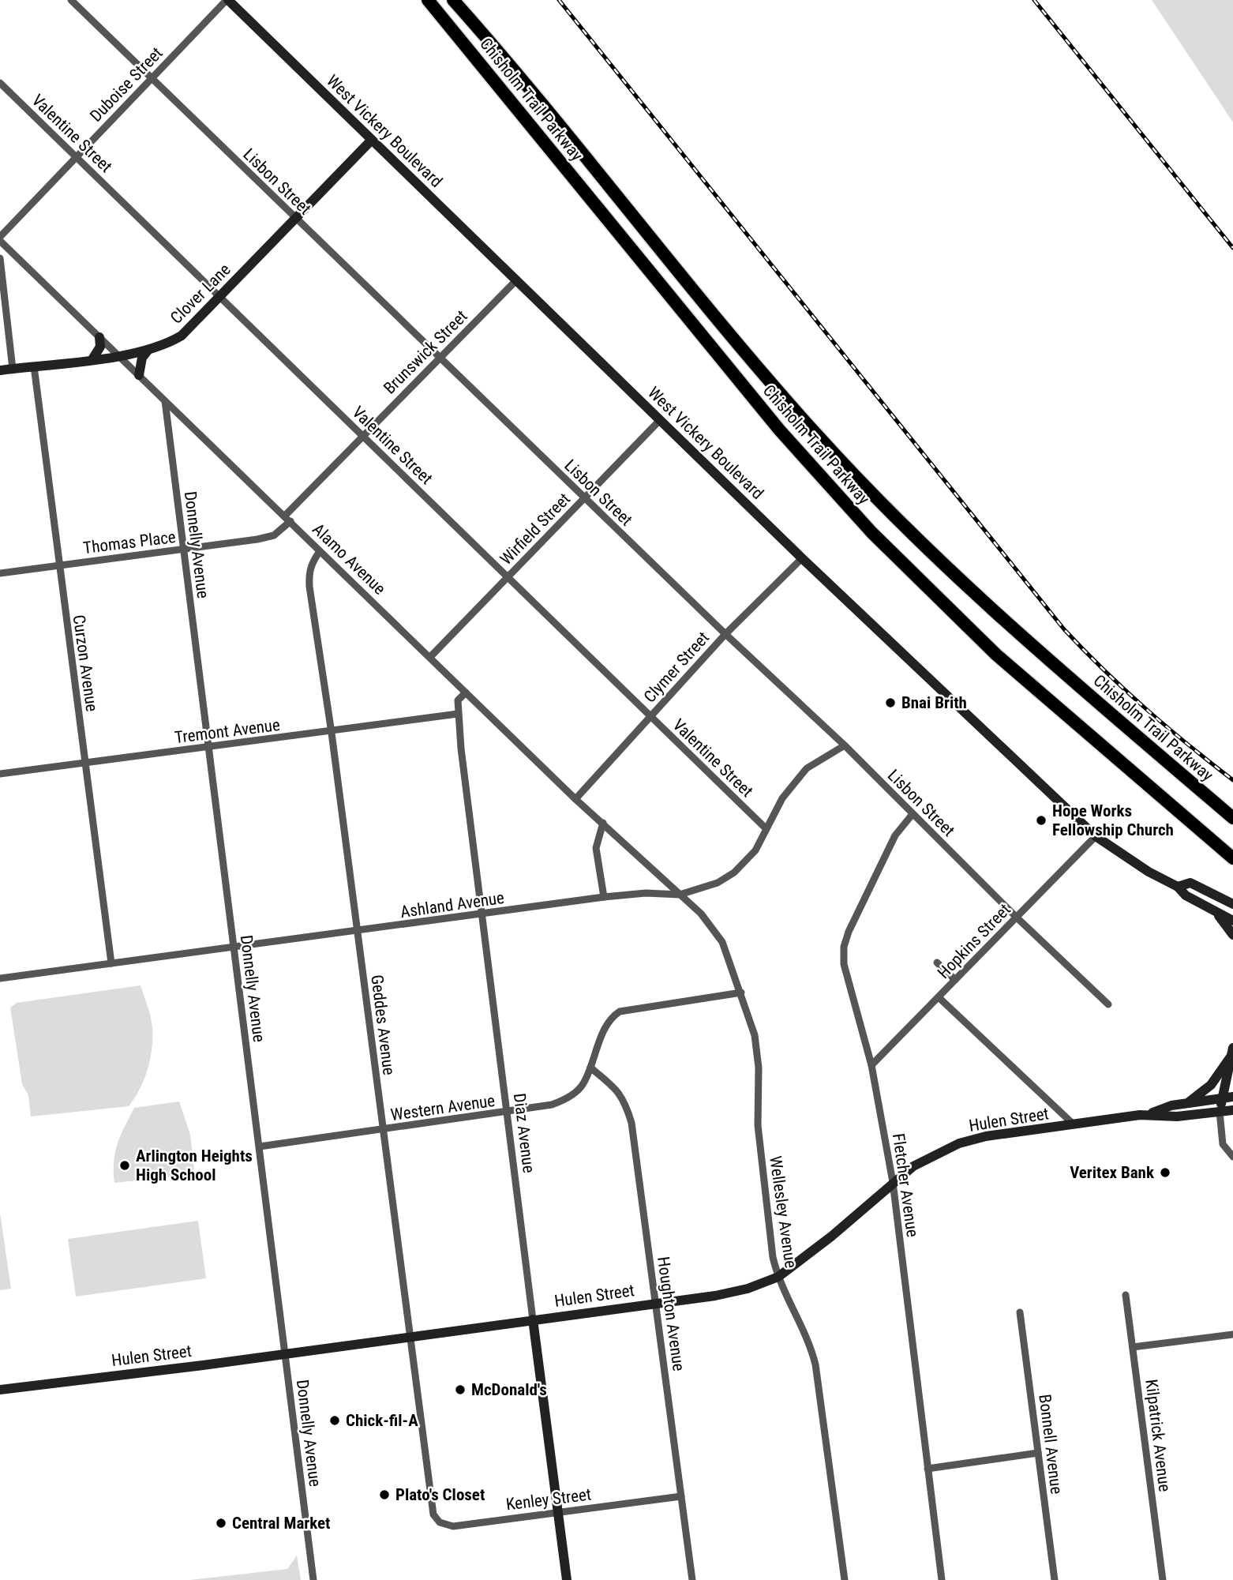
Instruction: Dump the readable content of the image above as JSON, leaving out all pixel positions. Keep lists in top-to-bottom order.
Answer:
{
  "streets": {
    "highway": ["Chisholm Trail Parkway"],
    "main road": [
      "West Vickery Boulevard",
      "Clover Lane",
      "Hulen Street",
      "Diaz Avenue"
    ],
    "street": [
      "Duboise Street",
      "Valentine Street",
      "Lisbon Street",
      "Brunswick Street",
      "Wirfield Street",
      "Thomas Place",
      "Donnelly Avenue",
      "Alamo Avenue",
      "Curzon Avenue",
      "Clymer Street",
      "Tremont Avenue",
      "Ashland Avenue",
      "Hopkins Street",
      "Geddes Avenue",
      "Western Avenue",
      "Fletcher Avenue",
      "Wellesley Avenue",
      "Houghton Avenue",
      "Kilpatrick Avenue",
      "Bonnell Avenue",
      "Kenley Street"
    ]
  },
  "crossings": [
    ["Duboise Street", "West Vickery Boulevard"],
    ["Duboise Street", "Valentine Street"],
    ["Duboise Street", "Lisbon Street"],
    ["West Vickery Boulevard", "Clover Lane"],
    ["West Vickery Boulevard", "Brunswick Street"],
    ["West Vickery Boulevard", "Wirfield Street"],
    ["West Vickery Boulevard", "Clymer Street"],
    ["West Vickery Boulevard", "Hopkins Street"],
    ["Valentine Street", "Clover Lane"],
    ["Valentine Street", "Brunswick Street"],
    ["Valentine Street", "Wirfield Street"],
    ["Valentine Street", "Clymer Street"],
    ["Valentine Street", "Ashland Avenue"],
    ["Lisbon Street", "Clover Lane"],
    ["Lisbon Street", "Brunswick Street"],
    ["Lisbon Street", "Wirfield Street"],
    ["Lisbon Street", "Clymer Street"],
    ["Lisbon Street", "Ashland Avenue"],
    ["Lisbon Street", "Hopkins Street"],
    ["Lisbon Street", "Fletcher Avenue"],
    ["Clover Lane", "Alamo Avenue"],
    ["Clover Lane", "Curzon Avenue"],
    ["Brunswick Street", "Thomas Place"],
    ["Brunswick Street", "Alamo Avenue"],
    ["Wirfield Street", "Alamo Avenue"],
    ["Thomas Place", "Donnelly Avenue"],
    ["Thomas Place", "Alamo Avenue"],
    ["Thomas Place", "Curzon Avenue"],
    ["Donnelly Avenue", "Alamo Avenue"],
    ["Donnelly Avenue", "Tremont Avenue"],
    ["Donnelly Avenue", "Ashland Avenue"],
    ["Donnelly Avenue", "Western Avenue"],
    ["Donnelly Avenue", "Hulen Street"],
    ["Alamo Avenue", "Clymer Street"],
    ["Alamo Avenue", "Ashland Avenue"],
    ["Alamo Avenue", "Geddes Avenue"],
    ["Alamo Avenue", "Diaz Avenue"],
    ["Alamo Avenue", "Wellesley Avenue"],
    ["Curzon Avenue", "Tremont Avenue"],
    ["Curzon Avenue", "Ashland Avenue"],
    ["Tremont Avenue", "Geddes Avenue"],
    ["Tremont Avenue", "Diaz Avenue"],
    ["Ashland Avenue", "Geddes Avenue"],
    ["Ashland Avenue", "Diaz Avenue"],
    ["Ashland Avenue", "Wellesley Avenue"],
    ["Hopkins Street", "Fletcher Avenue"],
    ["Geddes Avenue", "Western Avenue"],
    ["Geddes Avenue", "Hulen Street"],
    ["Geddes Avenue", "Kenley Street"],
    ["Western Avenue", "Diaz Avenue"],
    ["Western Avenue", "Wellesley Avenue"],
    ["Western Avenue", "Houghton Avenue"],
    ["Hulen Street", "Diaz Avenue"],
    ["Hulen Street", "Fletcher Avenue"],
    ["Hulen Street", "Wellesley Avenue"],
    ["Hulen Street", "Houghton Avenue"],
    ["Diaz Avenue", "Kenley Street"],
    ["Houghton Avenue", "Kenley Street"]
  ],
  "places": [
    "Bnai Brith",
    "Hope Works Fellowship Church",
    "Arlington Heights High School",
    "Veritex Bank",
    "McDonald's",
    "Chick-fil-A",
    "Plato's Closet",
    "Central Market"
  ]
}
